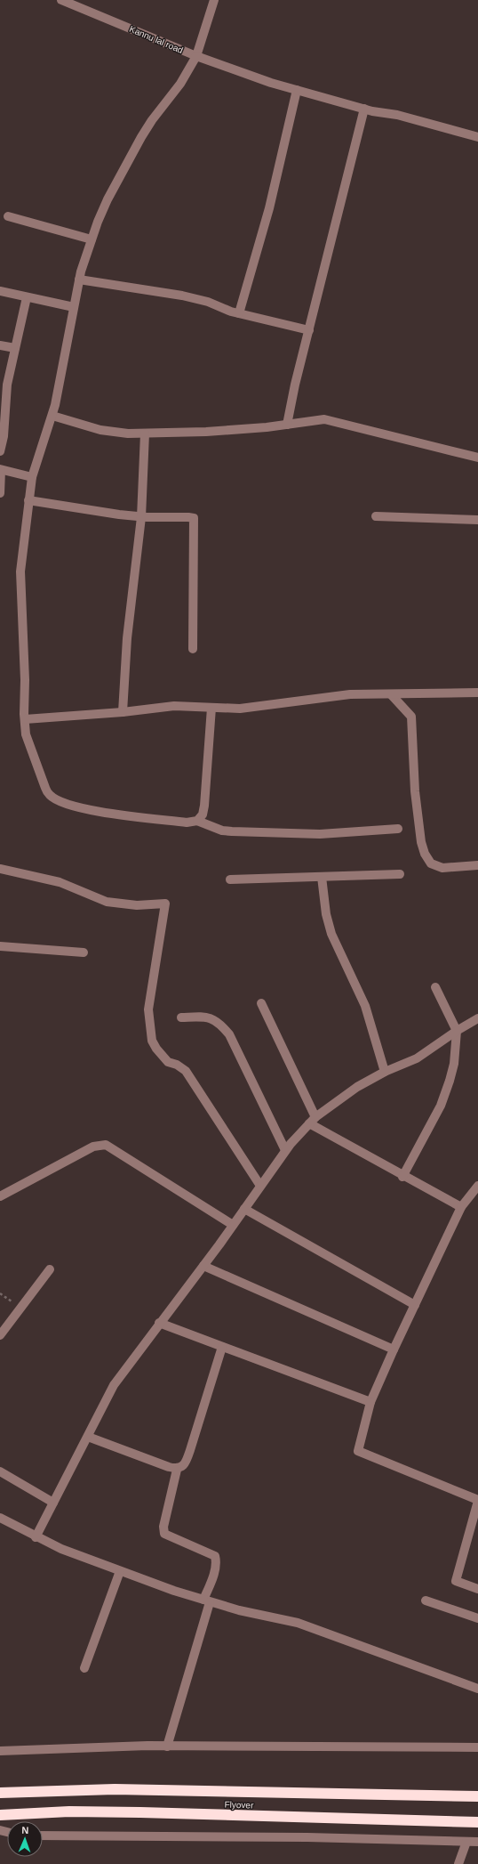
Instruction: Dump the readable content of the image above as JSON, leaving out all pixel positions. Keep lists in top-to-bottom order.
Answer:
{
  "streets": {
    "highway": ["Flyover"],
    "street": ["Kannu lal road"]
  },
  "north": "top"
}
